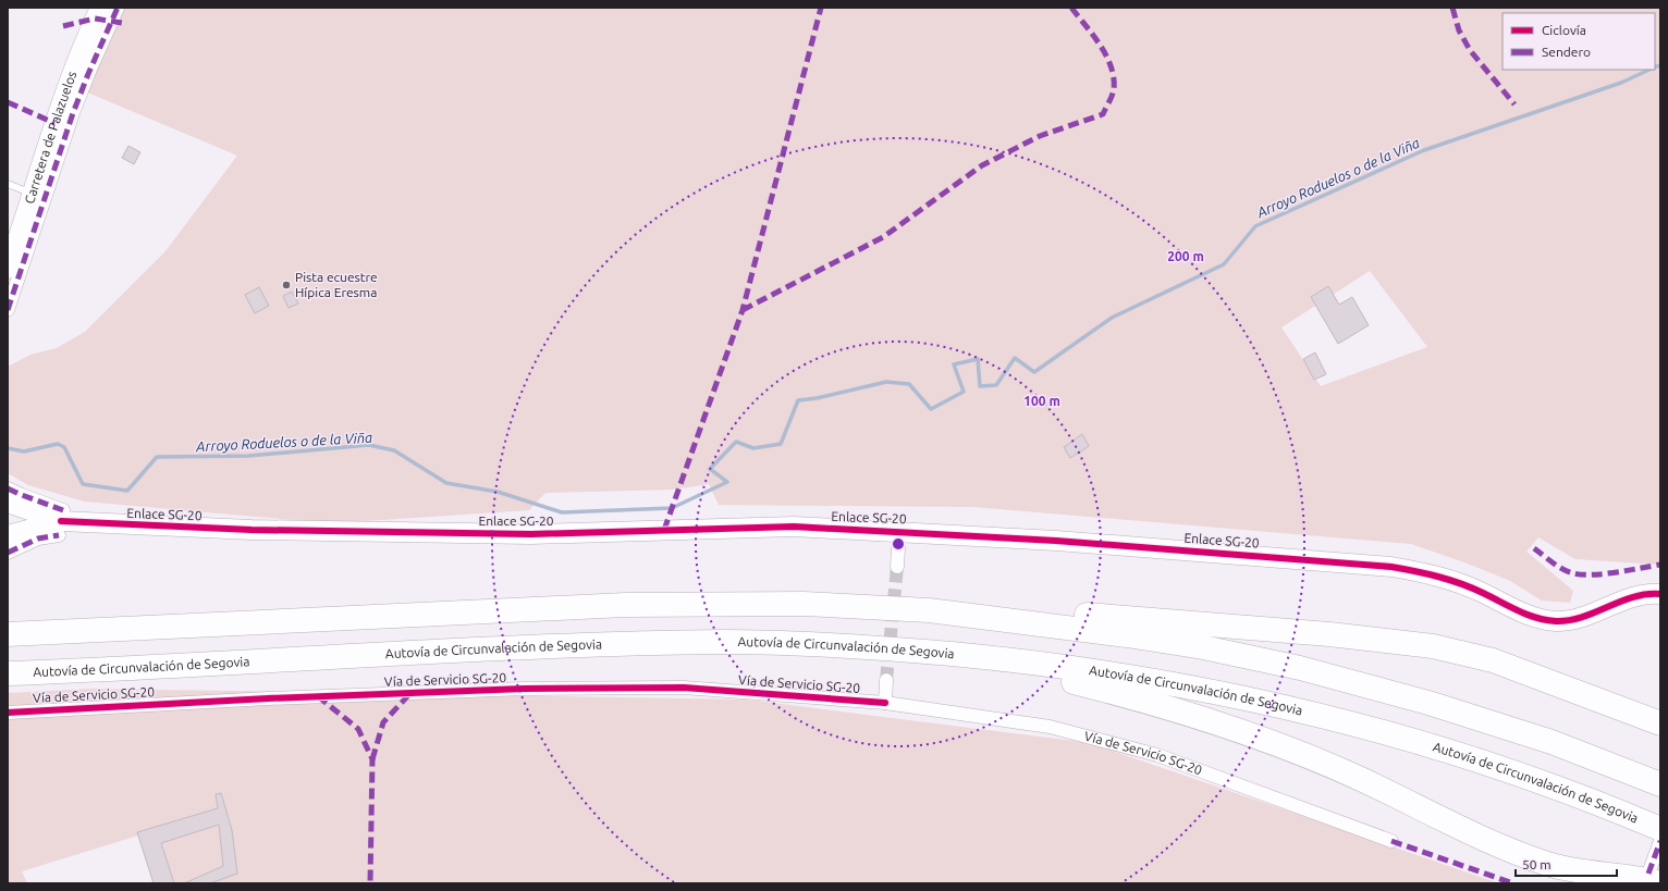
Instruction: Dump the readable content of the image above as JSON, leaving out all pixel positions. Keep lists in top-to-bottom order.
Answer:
{
  "streets": {
    "highway": ["Autovía de Circunvalación de Segovia"],
    "street": ["Carretera de Palazuelos", "Enlace SG-20", "Vía de Servicio SG-20"]
  },
  "water": ["Arroyo Roduelos o de la Viña"],
  "places": ["Pista ecuestre Hípica Eresma"],
  "legend": ["Ciclovía", "Sendero"],
  "scale_bar": "50 m",
  "rings": ["200 m", "100 m"]
}
